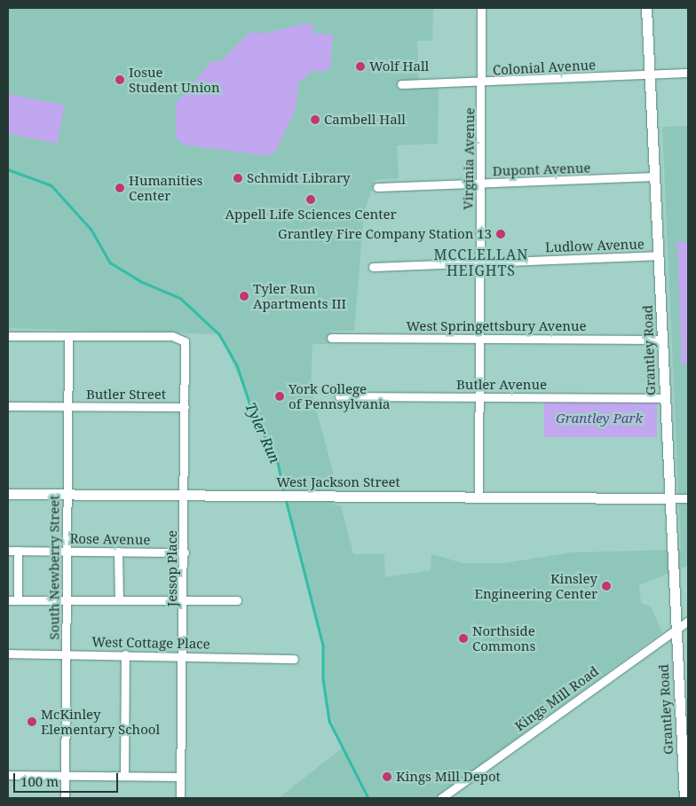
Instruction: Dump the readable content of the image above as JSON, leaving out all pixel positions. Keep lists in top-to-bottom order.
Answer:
{
  "streets": {
    "street": [
      "Colonial Avenue",
      "Virginia Avenue",
      "Dupont Avenue",
      "Ludlow Avenue",
      "West Springettsbury Avenue",
      "Grantley Road",
      "Butler Avenue",
      "Butler Street",
      "West Jackson Street",
      "Rose Avenue",
      "South Newberry Street",
      "Jessop Place",
      "West Cottage Place",
      "Kings Mill Road"
    ]
  },
  "crossings": [
    ["Colonial Avenue", "Virginia Avenue"],
    ["Colonial Avenue", "Grantley Road"],
    ["Virginia Avenue", "Dupont Avenue"],
    ["Virginia Avenue", "Ludlow Avenue"],
    ["Virginia Avenue", "West Springettsbury Avenue"],
    ["Virginia Avenue", "Butler Avenue"],
    ["Virginia Avenue", "West Jackson Street"],
    ["Dupont Avenue", "Grantley Road"],
    ["Ludlow Avenue", "Grantley Road"],
    ["West Springettsbury Avenue", "Grantley Road"],
    ["Grantley Road", "Butler Avenue"],
    ["Grantley Road", "West Jackson Street"],
    ["Grantley Road", "Kings Mill Road"],
    ["Butler Street", "South Newberry Street"],
    ["Butler Street", "Jessop Place"],
    ["West Jackson Street", "South Newberry Street"],
    ["West Jackson Street", "Jessop Place"],
    ["Rose Avenue", "South Newberry Street"],
    ["Rose Avenue", "Jessop Place"],
    ["South Newberry Street", "Jessop Place"],
    ["South Newberry Street", "West Cottage Place"],
    ["Jessop Place", "West Cottage Place"]
  ],
  "districts": ["MCCLELLAN HEIGHTS"],
  "water": ["Tyler Run"],
  "parks": ["Grantley Park"],
  "places": [
    "Wolf Hall",
    "Iosue Student Union",
    "Cambell Hall",
    "Schmidt Library",
    "Humanities Center",
    "Appell Life Sciences Center",
    "Grantley Fire Company Station 13",
    "Tyler Run Apartments III",
    "York College of Pennsylvania",
    "Kinsley Engineering Center",
    "Northside Commons",
    "McKinley Elementary School",
    "Kings Mill Depot"
  ],
  "scale_bar": "100 m"
}
